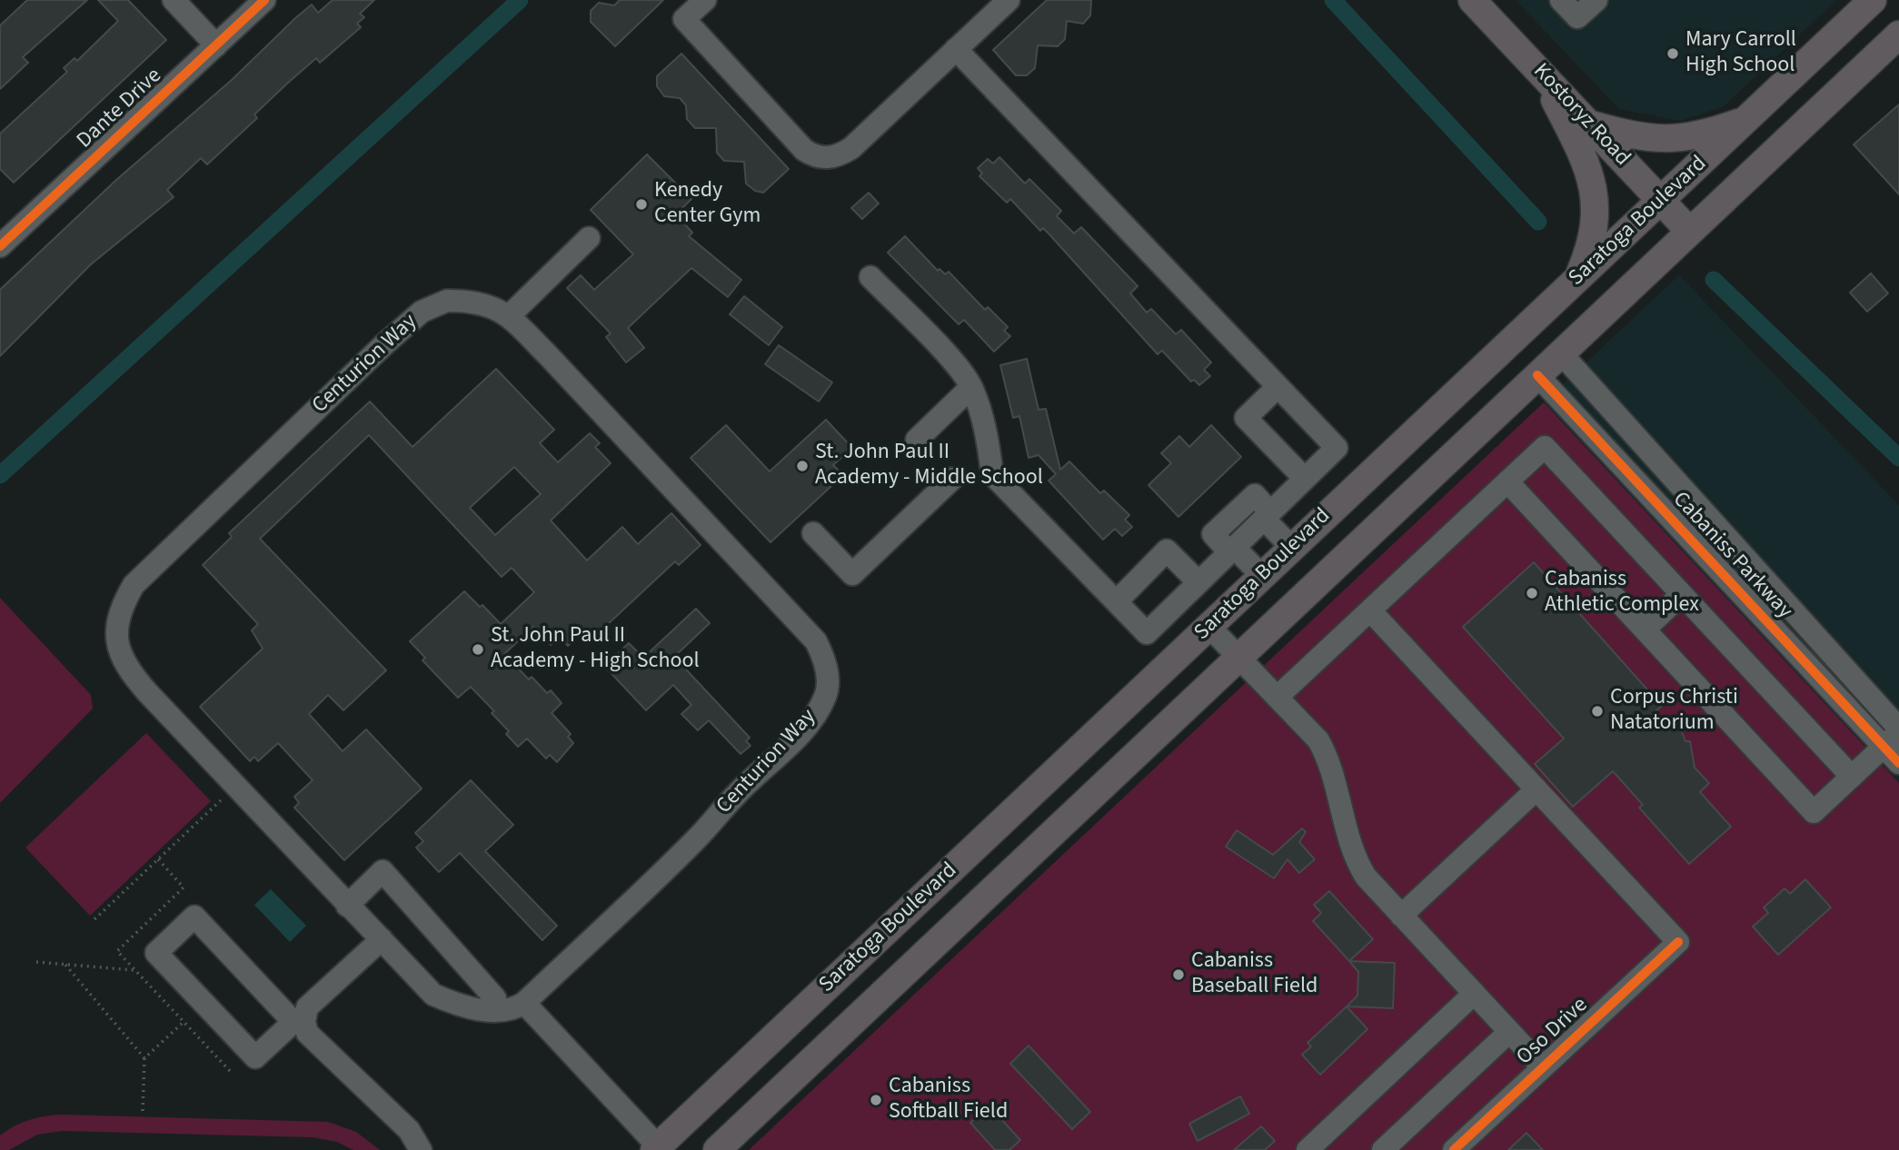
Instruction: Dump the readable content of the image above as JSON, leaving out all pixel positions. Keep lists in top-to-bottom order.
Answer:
{
  "streets": {
    "main road": ["Kostoryz Road", "Saratoga Boulevard"],
    "street": [
      "Dante Drive",
      "Centurion Way",
      "Cabaniss Parkway",
      "Oso Drive"
    ]
  },
  "crossings": [
    ["Kostoryz Road", "Saratoga Boulevard"],
    ["Saratoga Boulevard", "Cabaniss Parkway"]
  ],
  "places": [
    "Mary Carroll High School",
    "Kenedy Center Gym",
    "St. John Paul II Academy - Middle School",
    "Cabaniss Athletic Complex",
    "St. John Paul II Academy - High School",
    "Corpus Christi Natatorium",
    "Cabaniss Baseball Field",
    "Cabaniss Softball Field"
  ]
}
